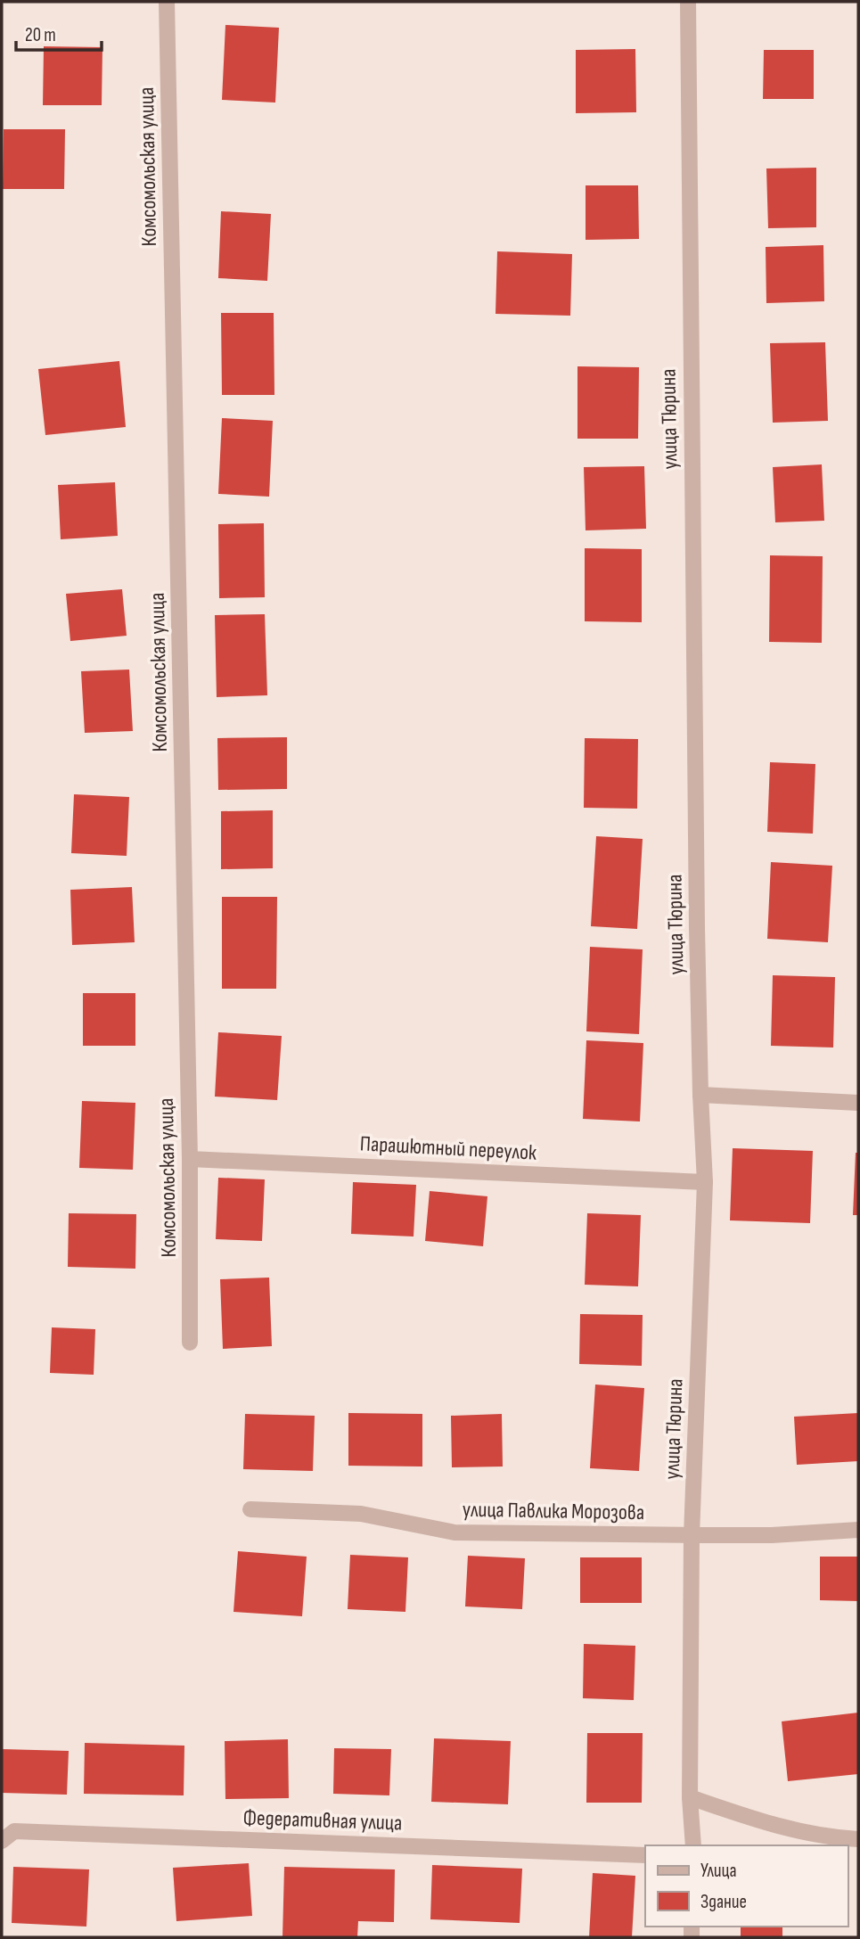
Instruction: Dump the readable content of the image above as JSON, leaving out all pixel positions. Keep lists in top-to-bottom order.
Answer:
{
  "streets": {
    "street": [
      "Комсомольская улица",
      "улица Тюрина",
      "Парашютный переулок",
      "улица Павлика Морозова",
      "Федеративная улица"
    ]
  },
  "crossings": [
    ["Комсомольская улица", "Парашютный переулок"],
    ["улица Тюрина", "Парашютный переулок"],
    ["улица Тюрина", "улица Павлика Морозова"]
  ],
  "legend": ["Улица", "Здание"],
  "scale_bar": "20 m"
}
